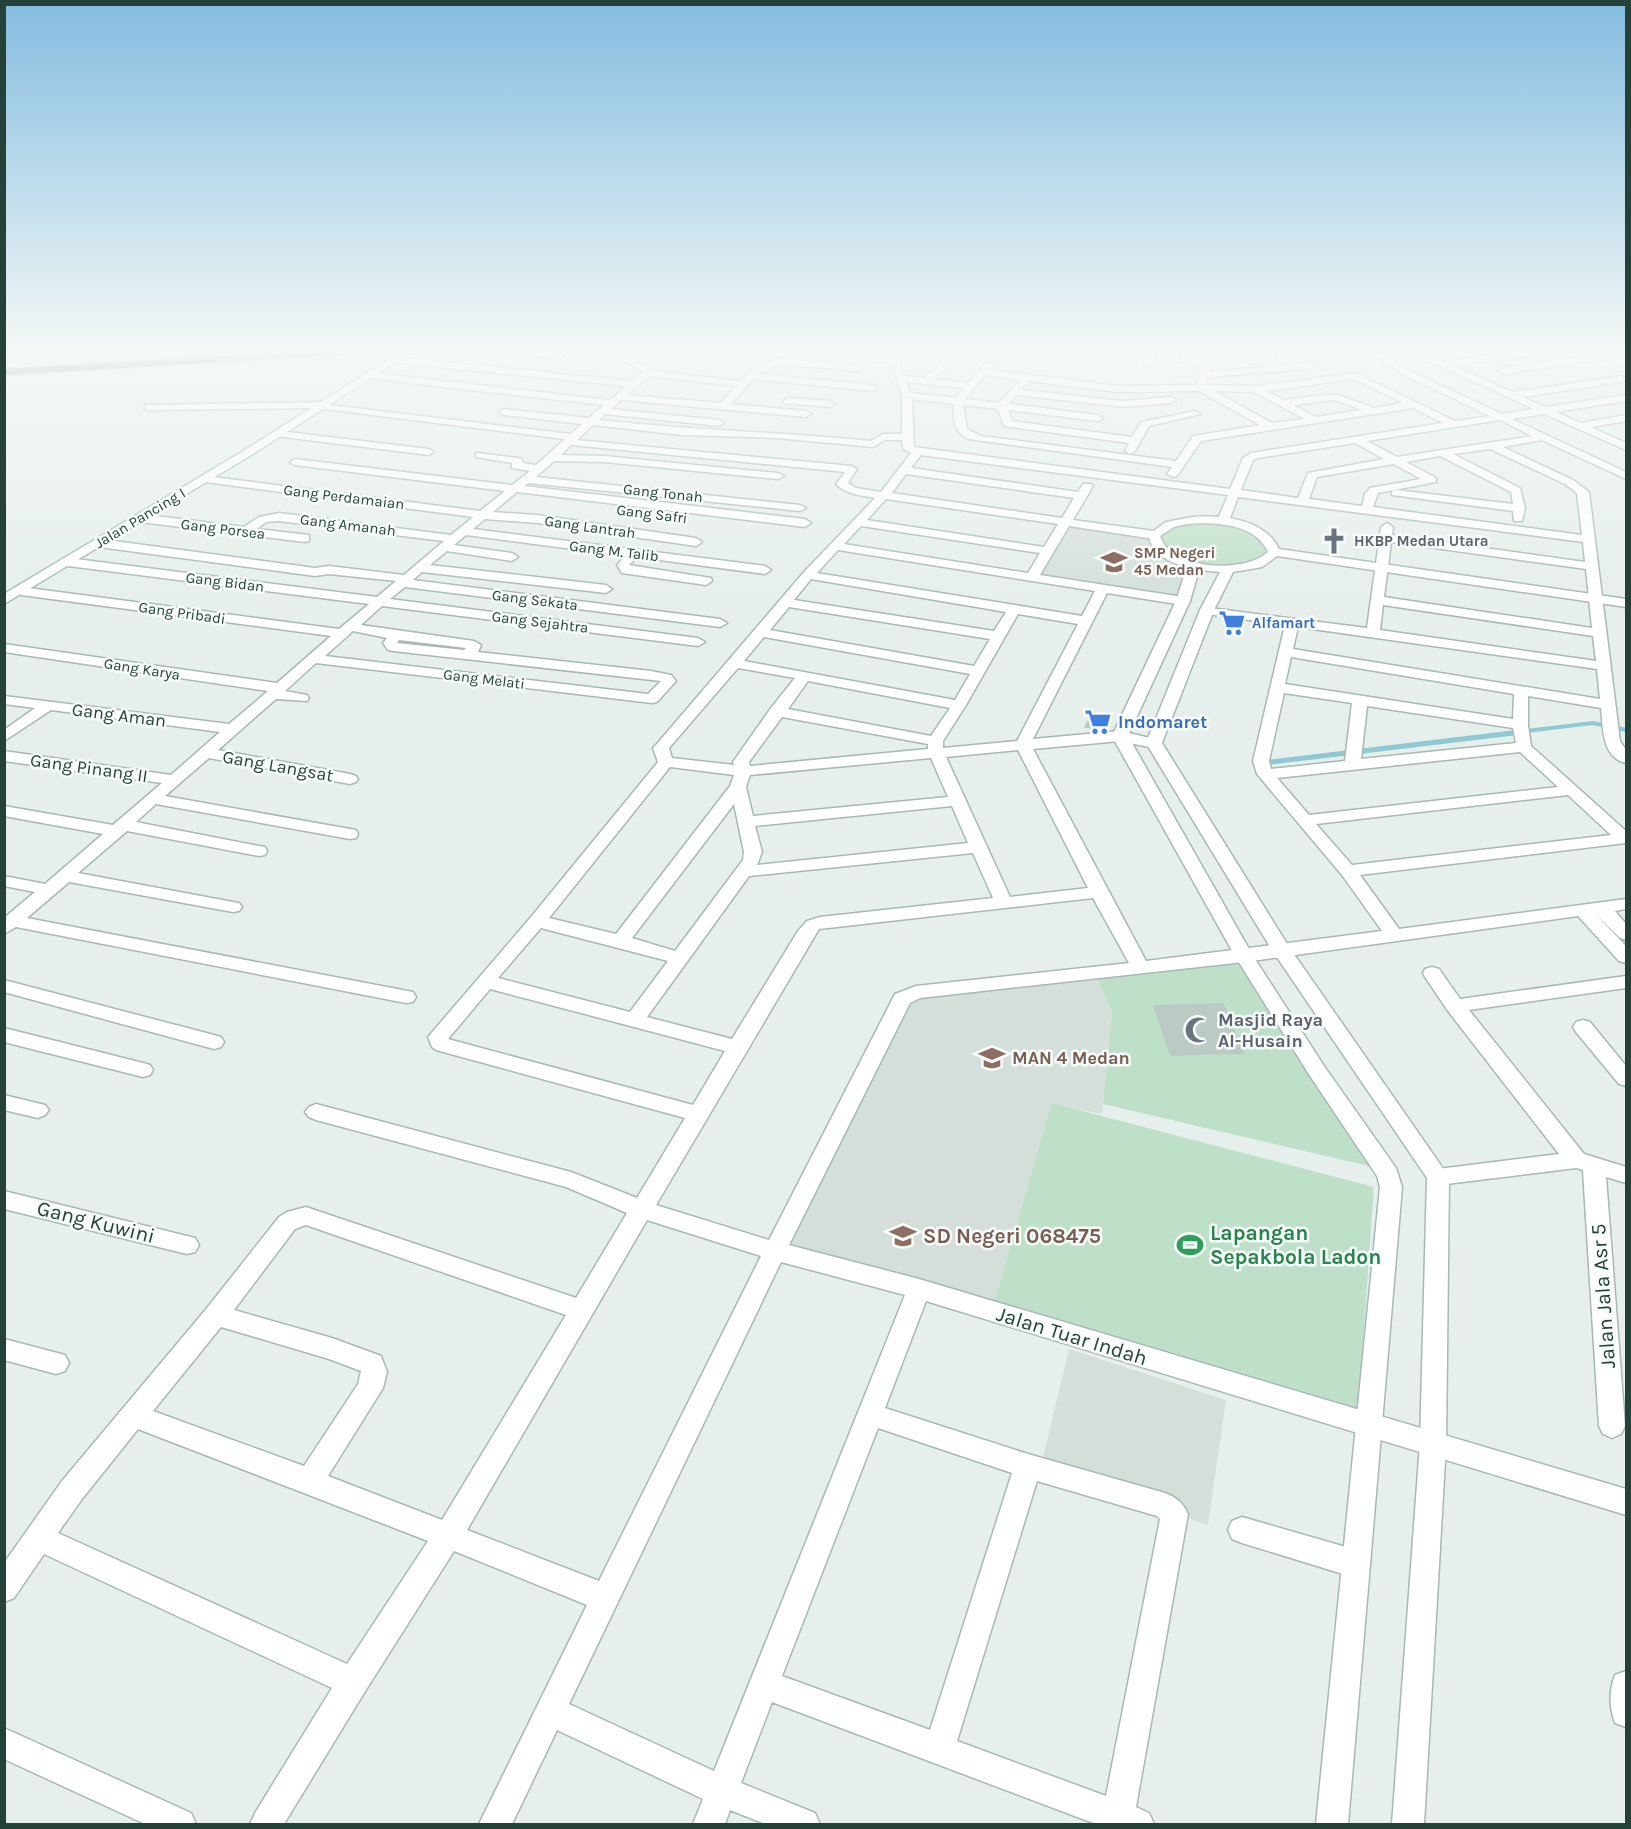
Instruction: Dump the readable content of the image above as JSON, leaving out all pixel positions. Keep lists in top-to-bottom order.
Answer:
{
  "streets": {
    "street": [
      "Gang Tonah",
      "Gang Perdamaian",
      "Gang Safri",
      "Jalan Pancing I",
      "Gang Amanah",
      "Gang Lantrah",
      "Gang Porsea",
      "Gang M. Talib",
      "Gang Bidan",
      "Gang Sekata",
      "Gang Pribadi",
      "Gang Sejahtra",
      "Gang Karya",
      "Gang Melati",
      "Gang Aman",
      "Gang Langsat",
      "Gang Pinang II",
      "Gang Kuwini",
      "Jalan Jala Asr 5",
      "Jalan Tuar Indah"
    ]
  },
  "crossings": [
    ["Gang Perdamaian", "Jalan Pancing I"],
    ["Gang Perdamaian", "Gang Lantrah"],
    ["Jalan Pancing I", "Gang Porsea"],
    ["Jalan Pancing I", "Gang Bidan"],
    ["Jalan Pancing I", "Gang Sekata"],
    ["Jalan Pancing I", "Gang Pribadi"],
    ["Gang Amanah", "Gang Porsea"],
    ["Gang Amanah", "Gang M. Talib"],
    ["Gang Bidan", "Gang Sejahtra"],
    ["Gang Pribadi", "Gang Melati"]
  ],
  "places": {
    "church": ["HKBP Medan Utara"],
    "school or university": ["SMP Negeri 45 Medan", "MAN 4 Medan", "SD Negeri 068475"],
    "supermarket": ["Alfamart", "Indomaret"],
    "mosque": ["Masjid Raya Al-Husain"],
    "sports": ["Lapangan Sepakbola Ladon"]
  }
}
